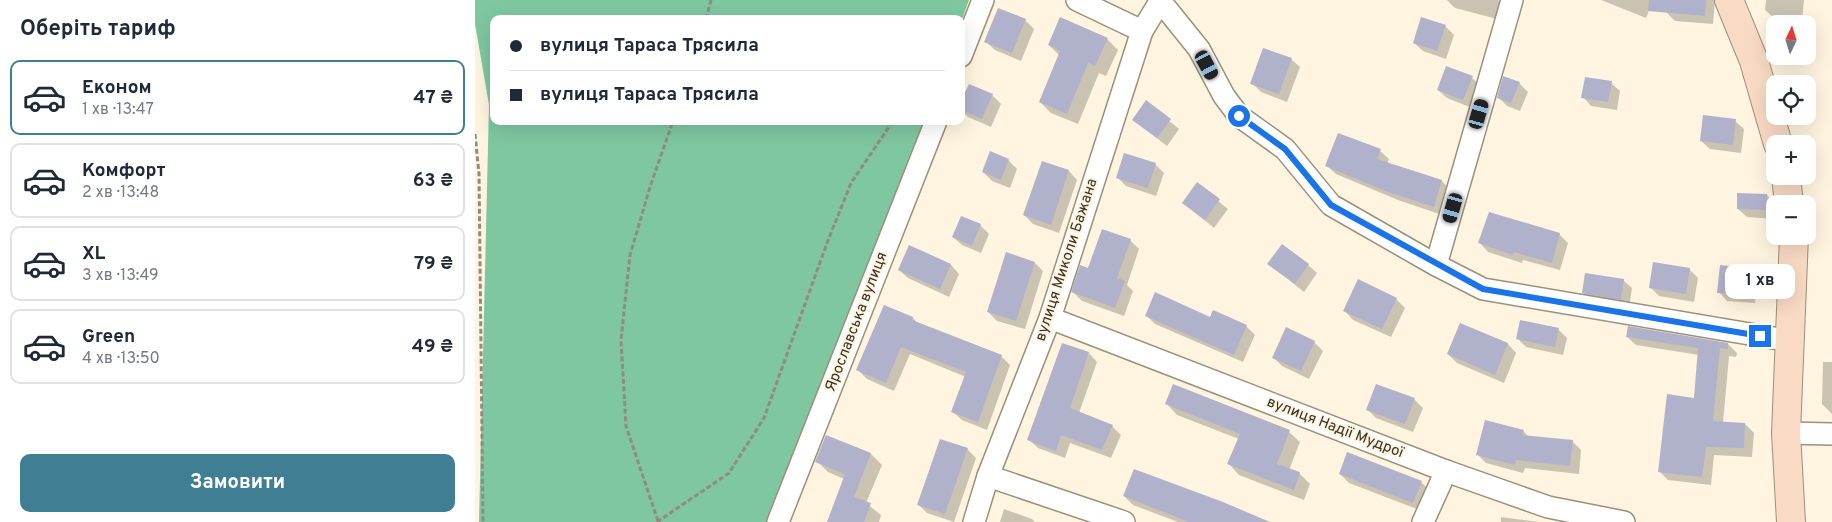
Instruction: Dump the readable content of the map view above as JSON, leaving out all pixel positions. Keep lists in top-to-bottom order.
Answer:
{
  "streets": {
    "street": ["вулиця Миколи Бажана", "Ярославська вулиця", "вулиця Надії Мудрої"]
  },
  "crossings": [
    ["вулиця Миколи Бажана", "вулиця Надії Мудрої"]
  ],
  "north": "top",
  "page": {
    "heading": "Оберіть тариф",
    "map_buttons": ["+", "−"],
    "banner": ["вулиця Тараса Трясила", "вулиця Тараса Трясила"],
    "list": [
      {
        "name": "Економ",
        "note": "1 хв · 13:47",
        "value": "47 ₴"
      },
      {
        "name": "Комфорт",
        "note": "2 хв · 13:48",
        "value": "63 ₴"
      },
      {
        "name": "XL",
        "note": "3 хв · 13:49",
        "value": "79 ₴"
      },
      {
        "name": "Green",
        "note": "4 хв · 13:50",
        "value": "49 ₴"
      }
    ],
    "bubble": "1 хв",
    "buttons": "Замовити"
  }
}
